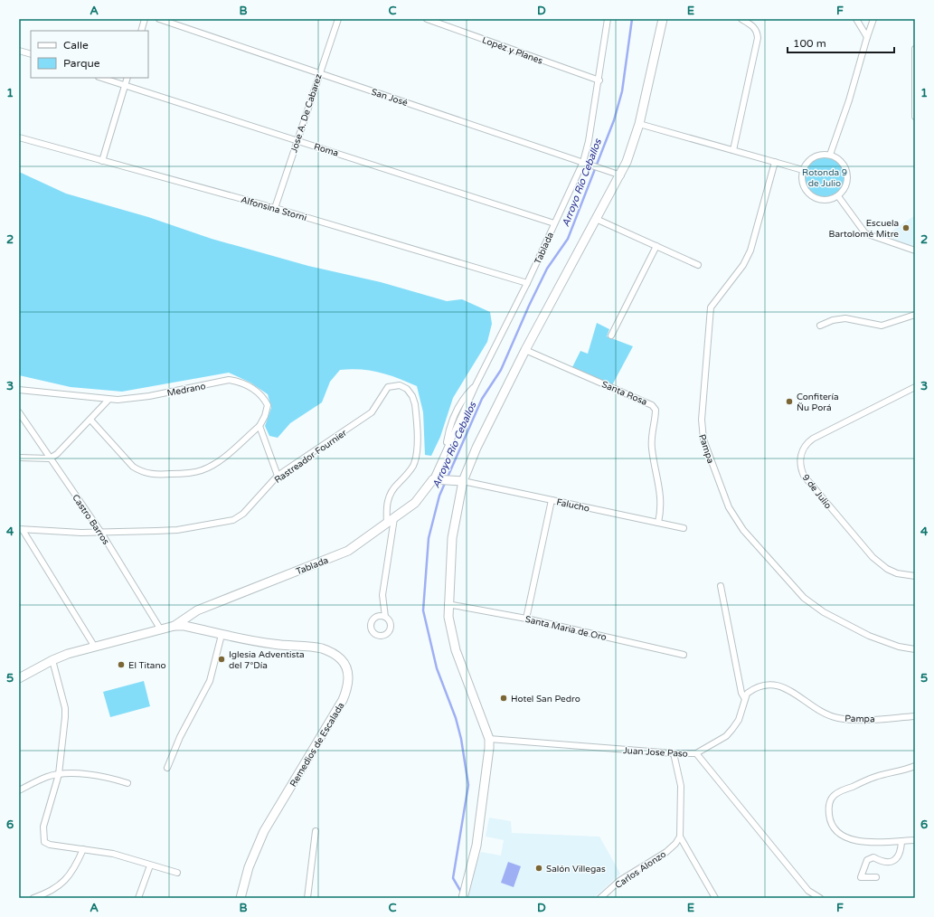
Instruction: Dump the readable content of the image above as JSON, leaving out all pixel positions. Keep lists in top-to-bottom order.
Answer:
{
  "streets": {
    "main road": ["Tablada", "Remedios de Escalada"],
    "street": [
      "Lopéz y Planes",
      "San José",
      "Jose A. De Cabarez",
      "Roma",
      "Alfonsina Storni",
      "Medrano",
      "Santa Rosa",
      "Pampa",
      "Rastreador Fournier",
      "9 de Julio",
      "Falucho",
      "Castro Barros",
      "Santa Maria de Oro",
      "Juan Jose Paso",
      "Carlos Alonzo"
    ]
  },
  "crossings": [
    ["Lopéz y Planes", "Tablada"],
    ["San José", "Jose A. De Cabarez"],
    ["San José", "Tablada"],
    ["Jose A. De Cabarez", "Roma"],
    ["Jose A. De Cabarez", "Alfonsina Storni"],
    ["Roma", "Tablada"],
    ["Alfonsina Storni", "Tablada"],
    ["Tablada", "Rastreador Fournier"],
    ["Tablada", "Remedios de Escalada"],
    ["Santa Rosa", "Falucho"],
    ["Pampa", "Juan Jose Paso"],
    ["Rastreador Fournier", "Castro Barros"],
    ["Castro Barros", "Remedios de Escalada"]
  ],
  "water": ["Arroyo Río Ceballos"],
  "parks": ["Rotonda 9 de Julio"],
  "places": [
    "Escuela Bartolomé Mitre",
    "Confitería Ñu Porá",
    "Iglesia Adventista del 7°Día",
    "El Titano",
    "Hotel San Pedro",
    "Salón Villegas"
  ],
  "legend": ["Calle", "Parque"],
  "scale_bar": "100 m",
  "grid": {
    "columns": [
      "A",
      "B",
      "C",
      "D",
      "E",
      "F"
    ],
    "rows": [
      "1",
      "2",
      "3",
      "4",
      "5",
      "6"
    ]
  }
}
